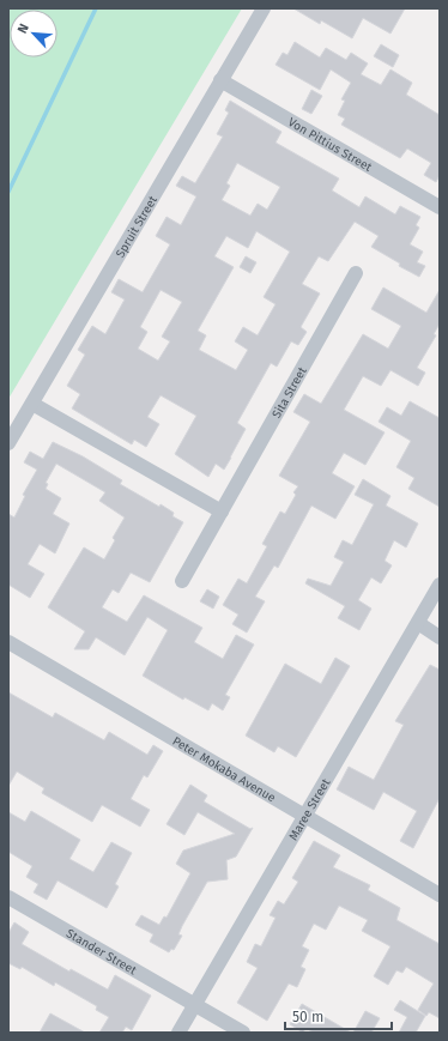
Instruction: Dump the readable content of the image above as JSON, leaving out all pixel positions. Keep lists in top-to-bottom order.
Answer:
{
  "streets": {
    "street": [
      "Von Pittius Street",
      "Spruit Street",
      "Sita Street",
      "Peter Mokaba Avenue",
      "Maree Street",
      "Stander Street"
    ]
  },
  "crossings": [
    ["Von Pittius Street", "Spruit Street"],
    ["Peter Mokaba Avenue", "Maree Street"],
    ["Maree Street", "Stander Street"]
  ],
  "scale_bar": "50 m",
  "north": "top left"
}
